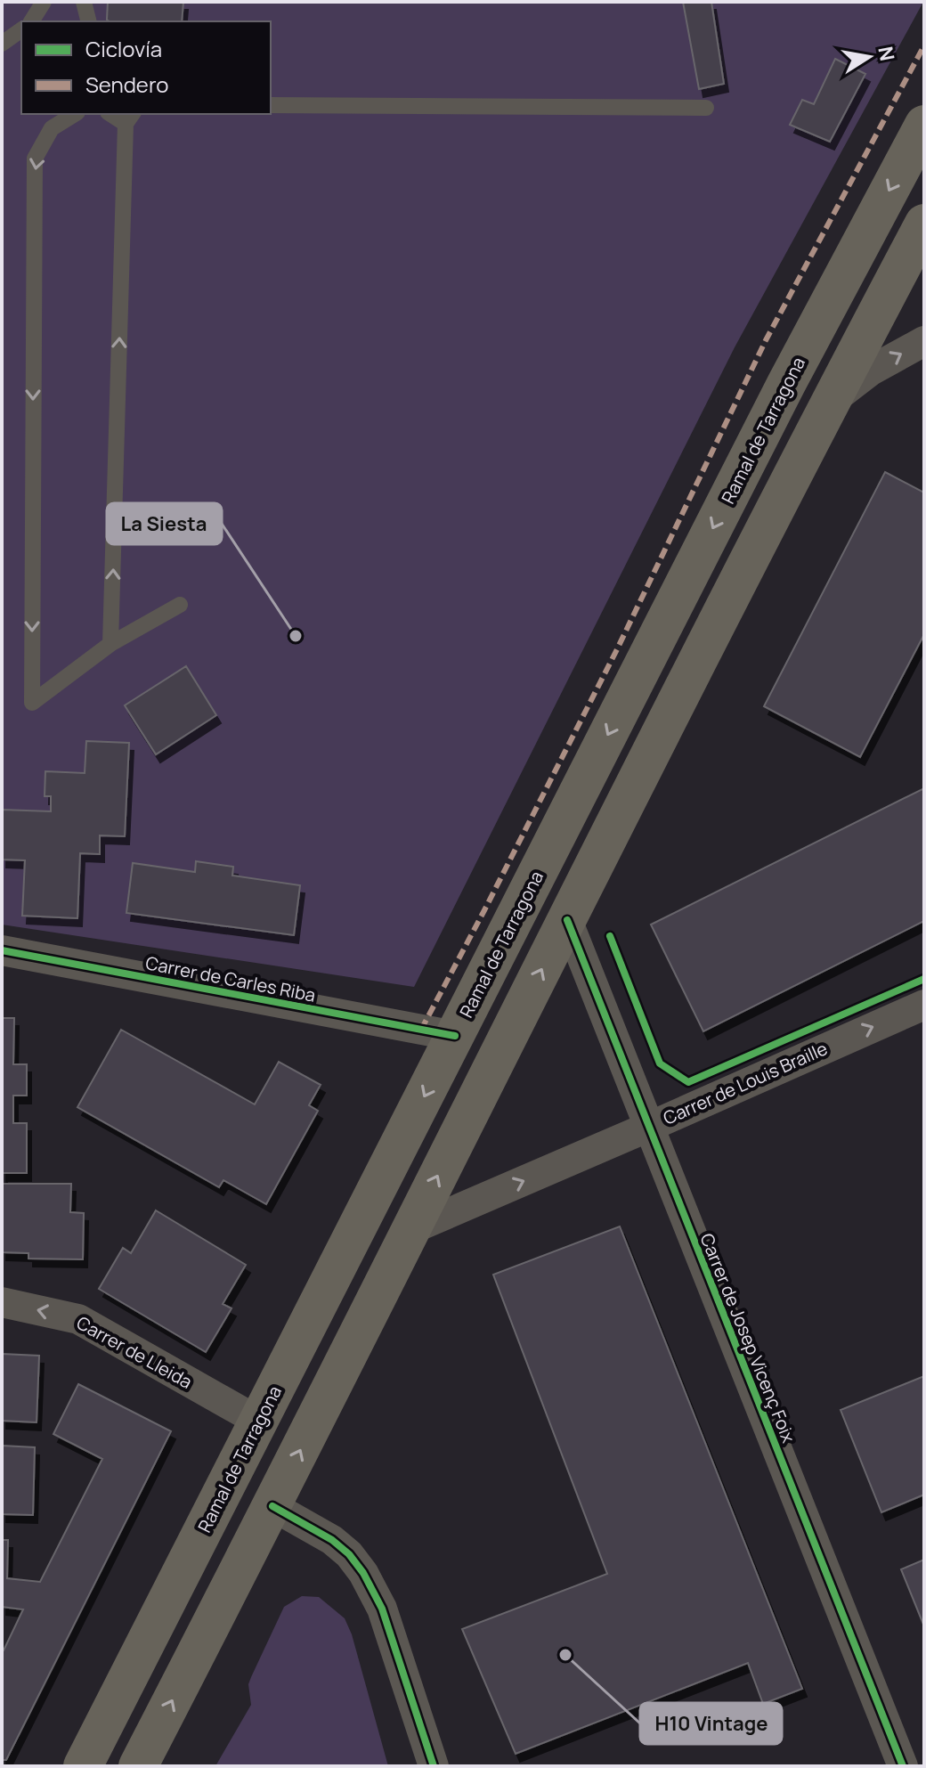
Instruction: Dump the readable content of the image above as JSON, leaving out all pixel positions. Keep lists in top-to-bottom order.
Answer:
{
  "streets": {
    "main road": ["Ramal de Tarragona"],
    "street": [
      "Carrer de Carles Riba",
      "Carrer de Louis Braille",
      "Carrer de Josep Vicenç Foix",
      "Carrer de Lleida"
    ]
  },
  "crossings": [
    ["Ramal de Tarragona", "Carrer de Carles Riba"],
    ["Ramal de Tarragona", "Carrer de Lleida"],
    ["Carrer de Louis Braille", "Carrer de Josep Vicenç Foix"]
  ],
  "one_way": ["Carrer de Louis Braille", "Carrer de Lleida"],
  "places": ["La Siesta", "H10 Vintage"],
  "legend": ["Ciclovía", "Sendero"],
  "north": "right"
}
